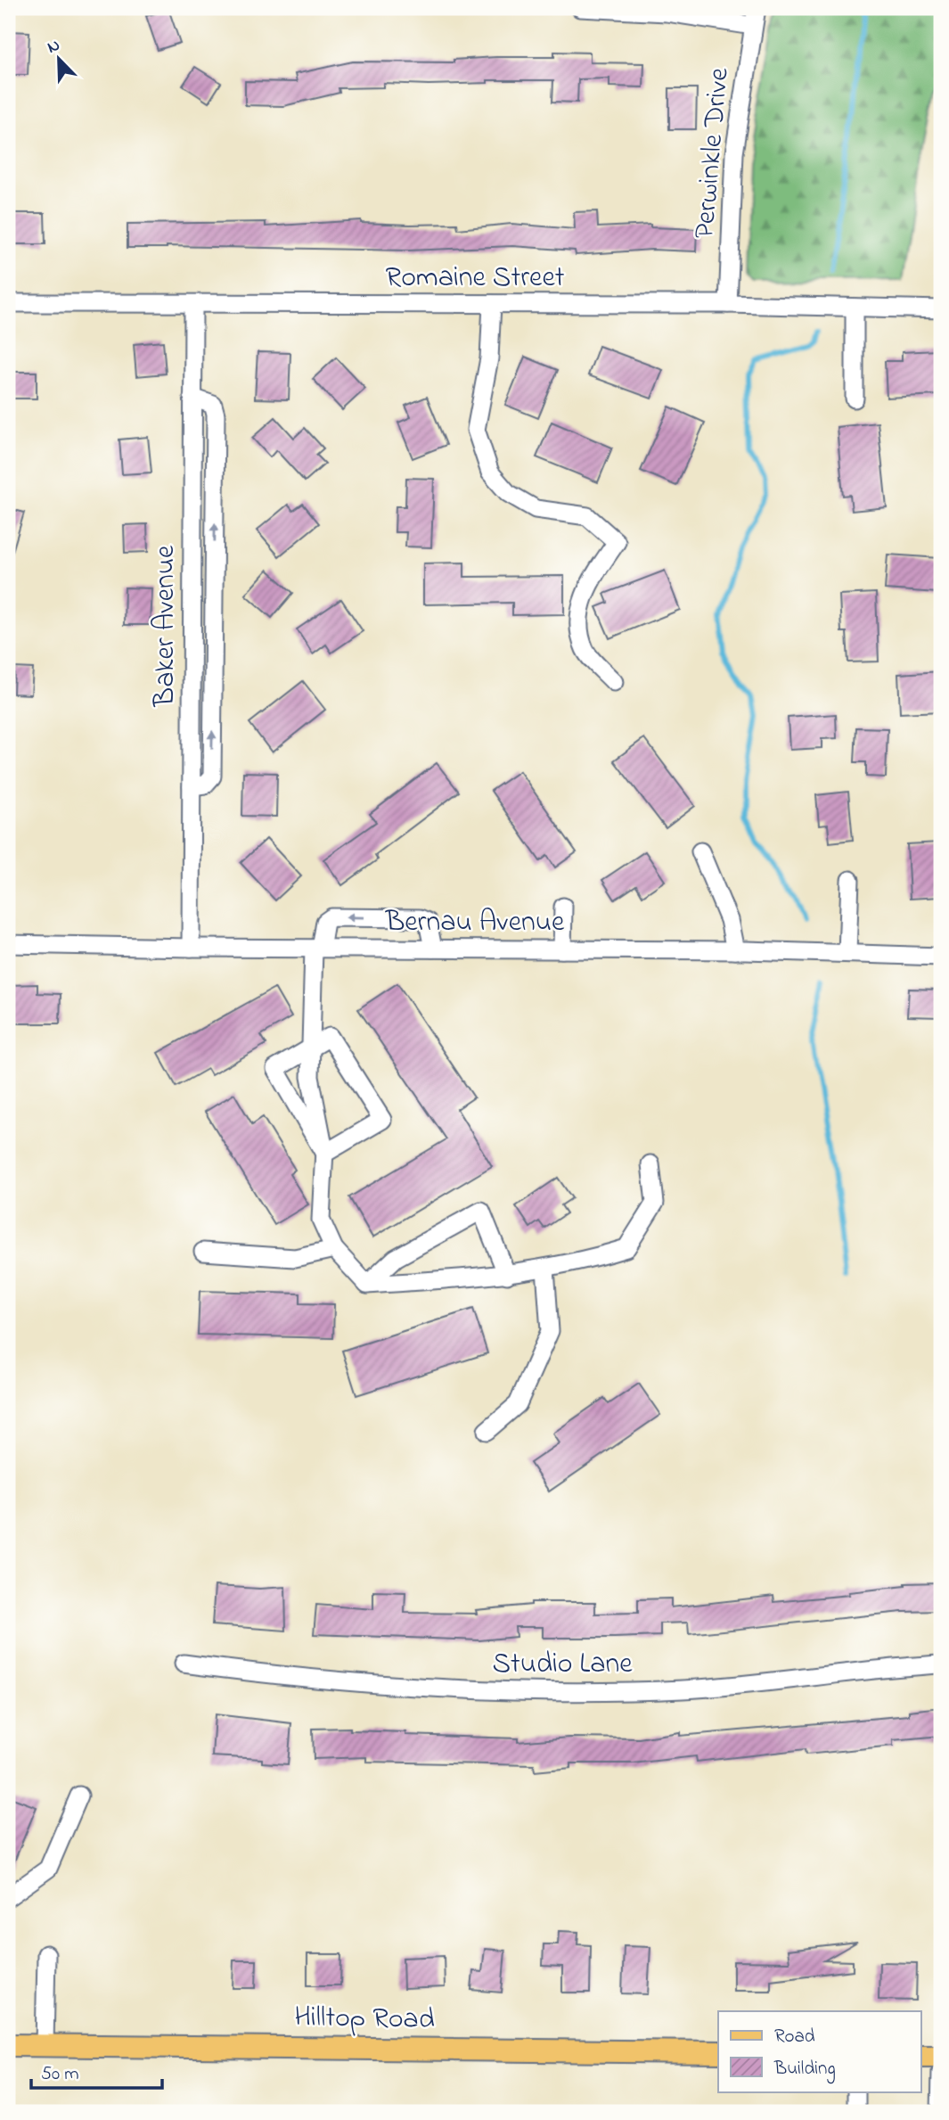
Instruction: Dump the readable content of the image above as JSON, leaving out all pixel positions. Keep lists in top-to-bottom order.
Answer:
{
  "streets": {
    "main road": ["Hilltop Road"],
    "street": [
      "Perwinkle Drive",
      "Romaine Street",
      "Baker Avenue",
      "Bernau Avenue",
      "Studio Lane"
    ]
  },
  "crossings": [
    ["Perwinkle Drive", "Romaine Street"],
    ["Romaine Street", "Baker Avenue"],
    ["Baker Avenue", "Bernau Avenue"]
  ],
  "legend": ["Road", "Building"],
  "scale_bar": "50 m",
  "north": "top left"
}
